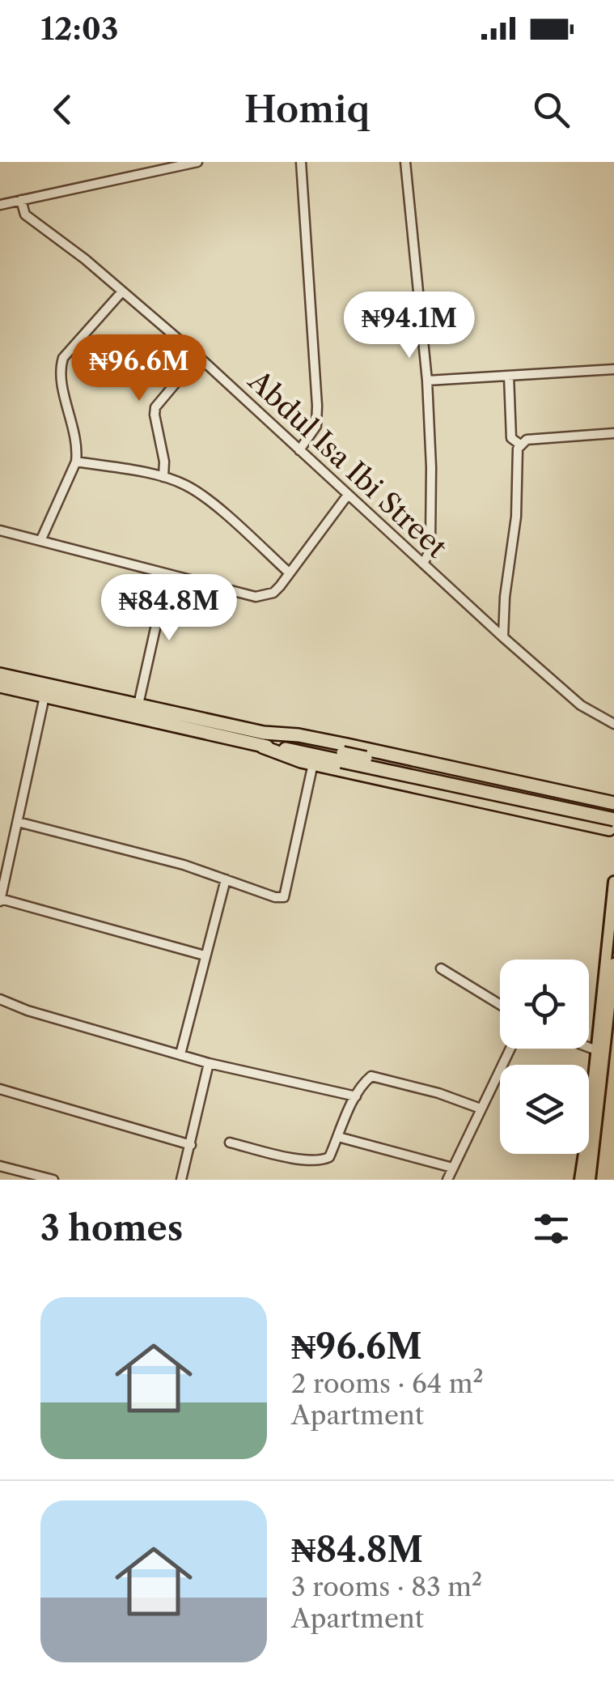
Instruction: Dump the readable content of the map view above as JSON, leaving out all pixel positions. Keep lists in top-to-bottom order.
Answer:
{
  "streets": {
    "street": ["Abdul Isa Ibi Street"]
  },
  "page": {
    "status": "12:03",
    "header": "Homiq",
    "price": ["₦94.1M", "₦96.6M", "₦84.8M"],
    "heading": "3 homes",
    "list": [
      {
        "name": "₦96.6M",
        "note": "2 rooms · 64 m² · Apartment"
      },
      {
        "name": "₦84.8M",
        "note": "3 rooms · 83 m² · Apartment"
      }
    ]
  }
}
